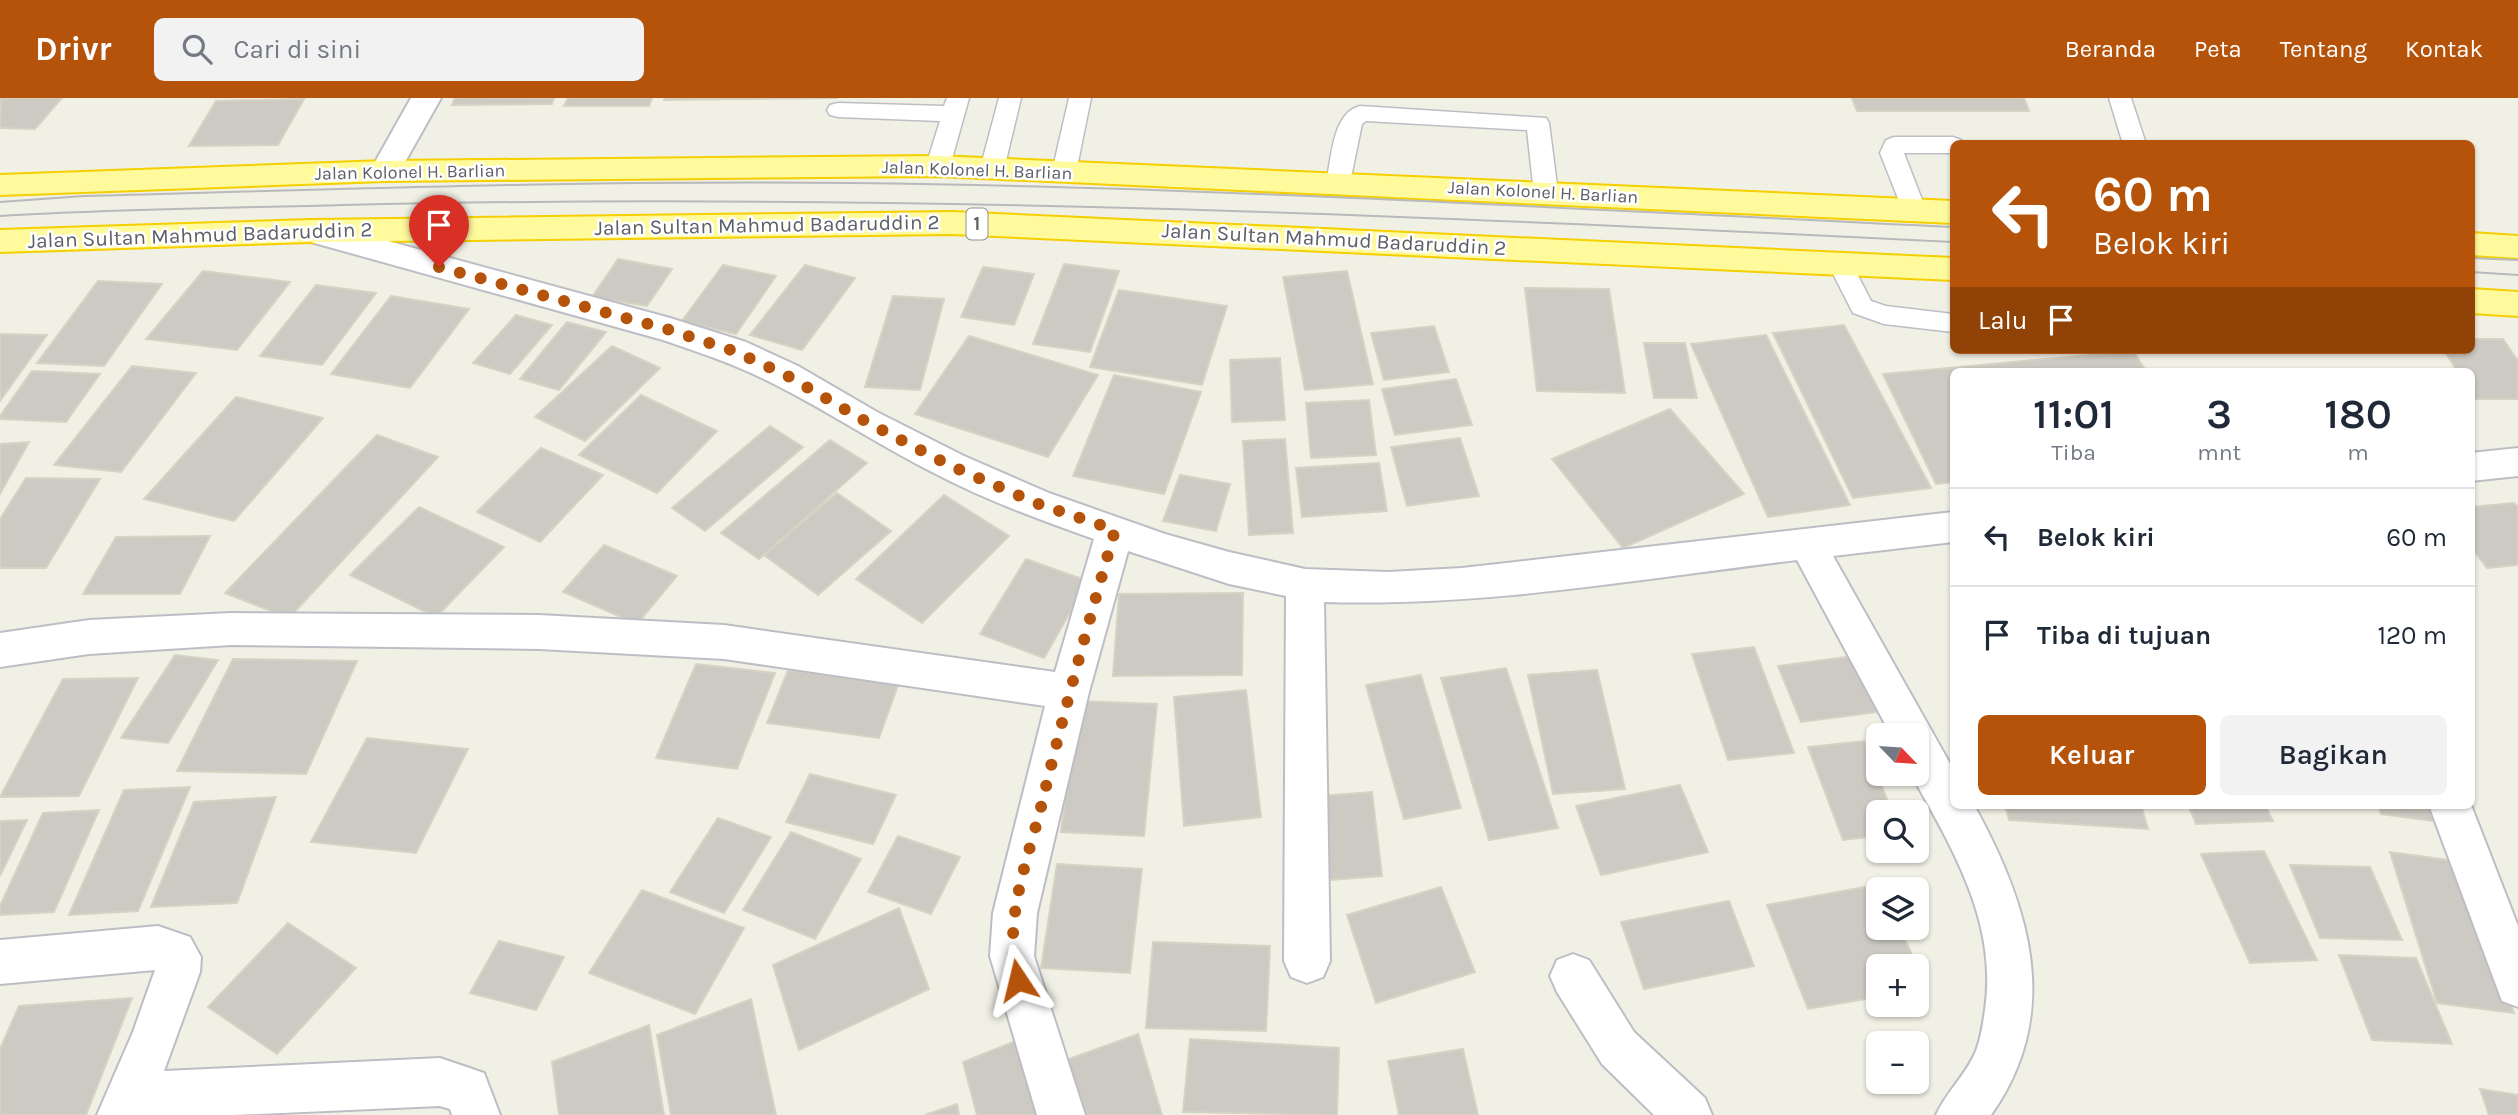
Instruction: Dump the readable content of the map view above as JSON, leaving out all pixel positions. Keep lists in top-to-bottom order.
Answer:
{
  "streets": {
    "highway": ["Jalan Kolonel H. Barlian", "1", "Jalan Sultan Mahmud Badaruddin 2"]
  },
  "north": "bottom right",
  "page": {
    "header": "Drivr",
    "search": "Cari di sini",
    "nav": [
      "Beranda",
      "Peta",
      "Tentang",
      "Kontak"
    ],
    "turn": ["60 m", "Belok kiri"],
    "then": "Lalu",
    "eta": [
      "11:01",
      "Tiba",
      "3",
      "mnt",
      "180",
      "m"
    ],
    "list": [
      {
        "name": "Belok kiri",
        "value": "60 m"
      },
      {
        "name": "Tiba di tujuan",
        "value": "120 m"
      }
    ],
    "buttons": ["Keluar", "Bagikan"],
    "map_buttons": ["+", "−"]
  }
}
